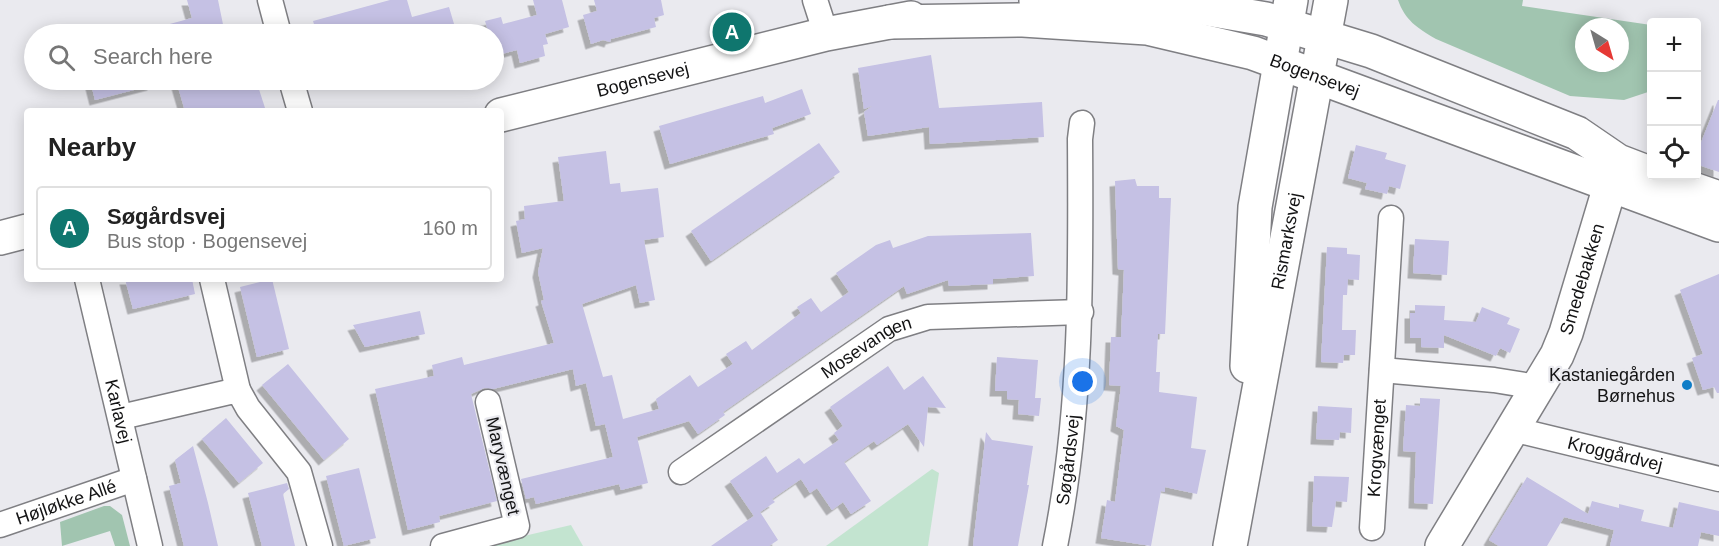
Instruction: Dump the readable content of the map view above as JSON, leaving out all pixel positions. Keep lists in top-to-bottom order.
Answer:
{
  "streets": {
    "main road": ["Bogensevej", "Rismarksvej", "Smedebakken"],
    "street": [
      "Mosevangen",
      "Karlavej",
      "Krogvænget",
      "Kroggårdvej",
      "Søgårdsvej",
      "Maryvænget",
      "Højløkke Allé"
    ]
  },
  "crossings": [
    ["Bogensevej", "Rismarksvej"],
    ["Bogensevej", "Smedebakken"],
    ["Smedebakken", "Kroggårdvej"],
    ["Mosevangen", "Søgårdsvej"],
    ["Karlavej", "Højløkke Allé"]
  ],
  "places": ["Kastaniegården Børnehus"],
  "north": "bottom right",
  "page": {
    "pins": "A",
    "map_buttons": ["+", "−"],
    "search": "Search here",
    "heading": "Nearby",
    "list": [
      {
        "mark": "A",
        "name": "Søgårdsvej",
        "note": "Bus stop · Bogensevej",
        "value": "160 m"
      }
    ]
  }
}
